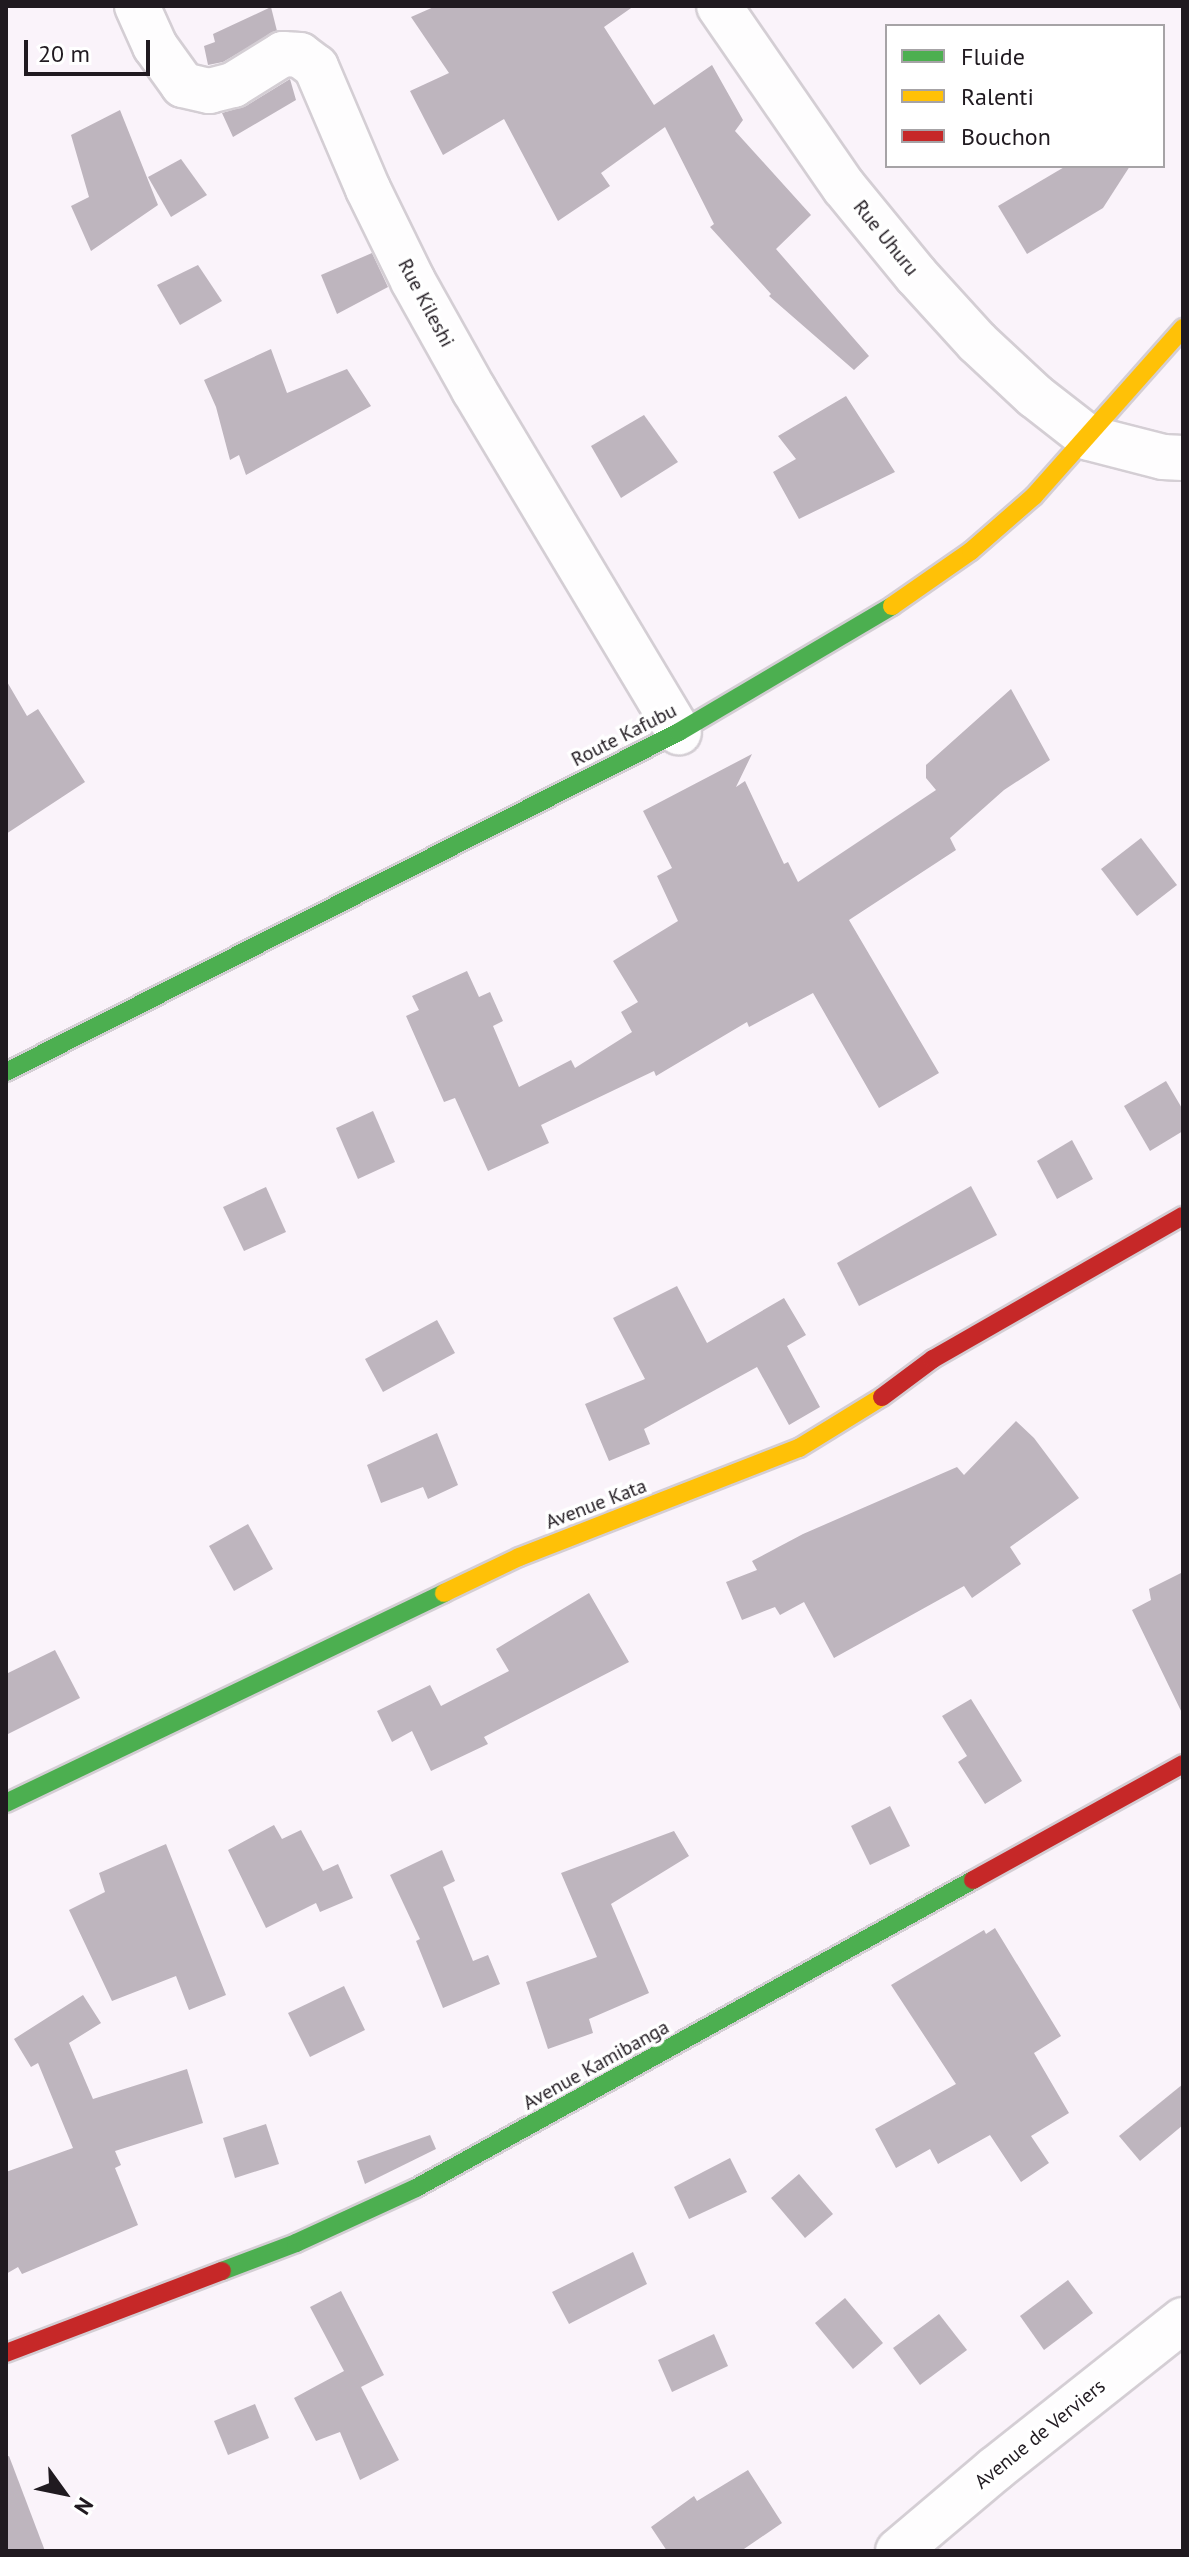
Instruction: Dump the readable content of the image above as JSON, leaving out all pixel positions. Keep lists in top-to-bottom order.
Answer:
{
  "streets": {
    "street": [
      "Rue Uhuru",
      "Rue Kileshi",
      "Route Kafubu",
      "Avenue Kata",
      "Avenue Kamibanga",
      "Avenue de Verviers"
    ]
  },
  "crossings": [
    ["Rue Uhuru", "Route Kafubu"],
    ["Rue Kileshi", "Route Kafubu"]
  ],
  "legend": ["Fluide", "Ralenti", "Bouchon"],
  "scale_bar": "20 m",
  "north": "bottom right"
}
